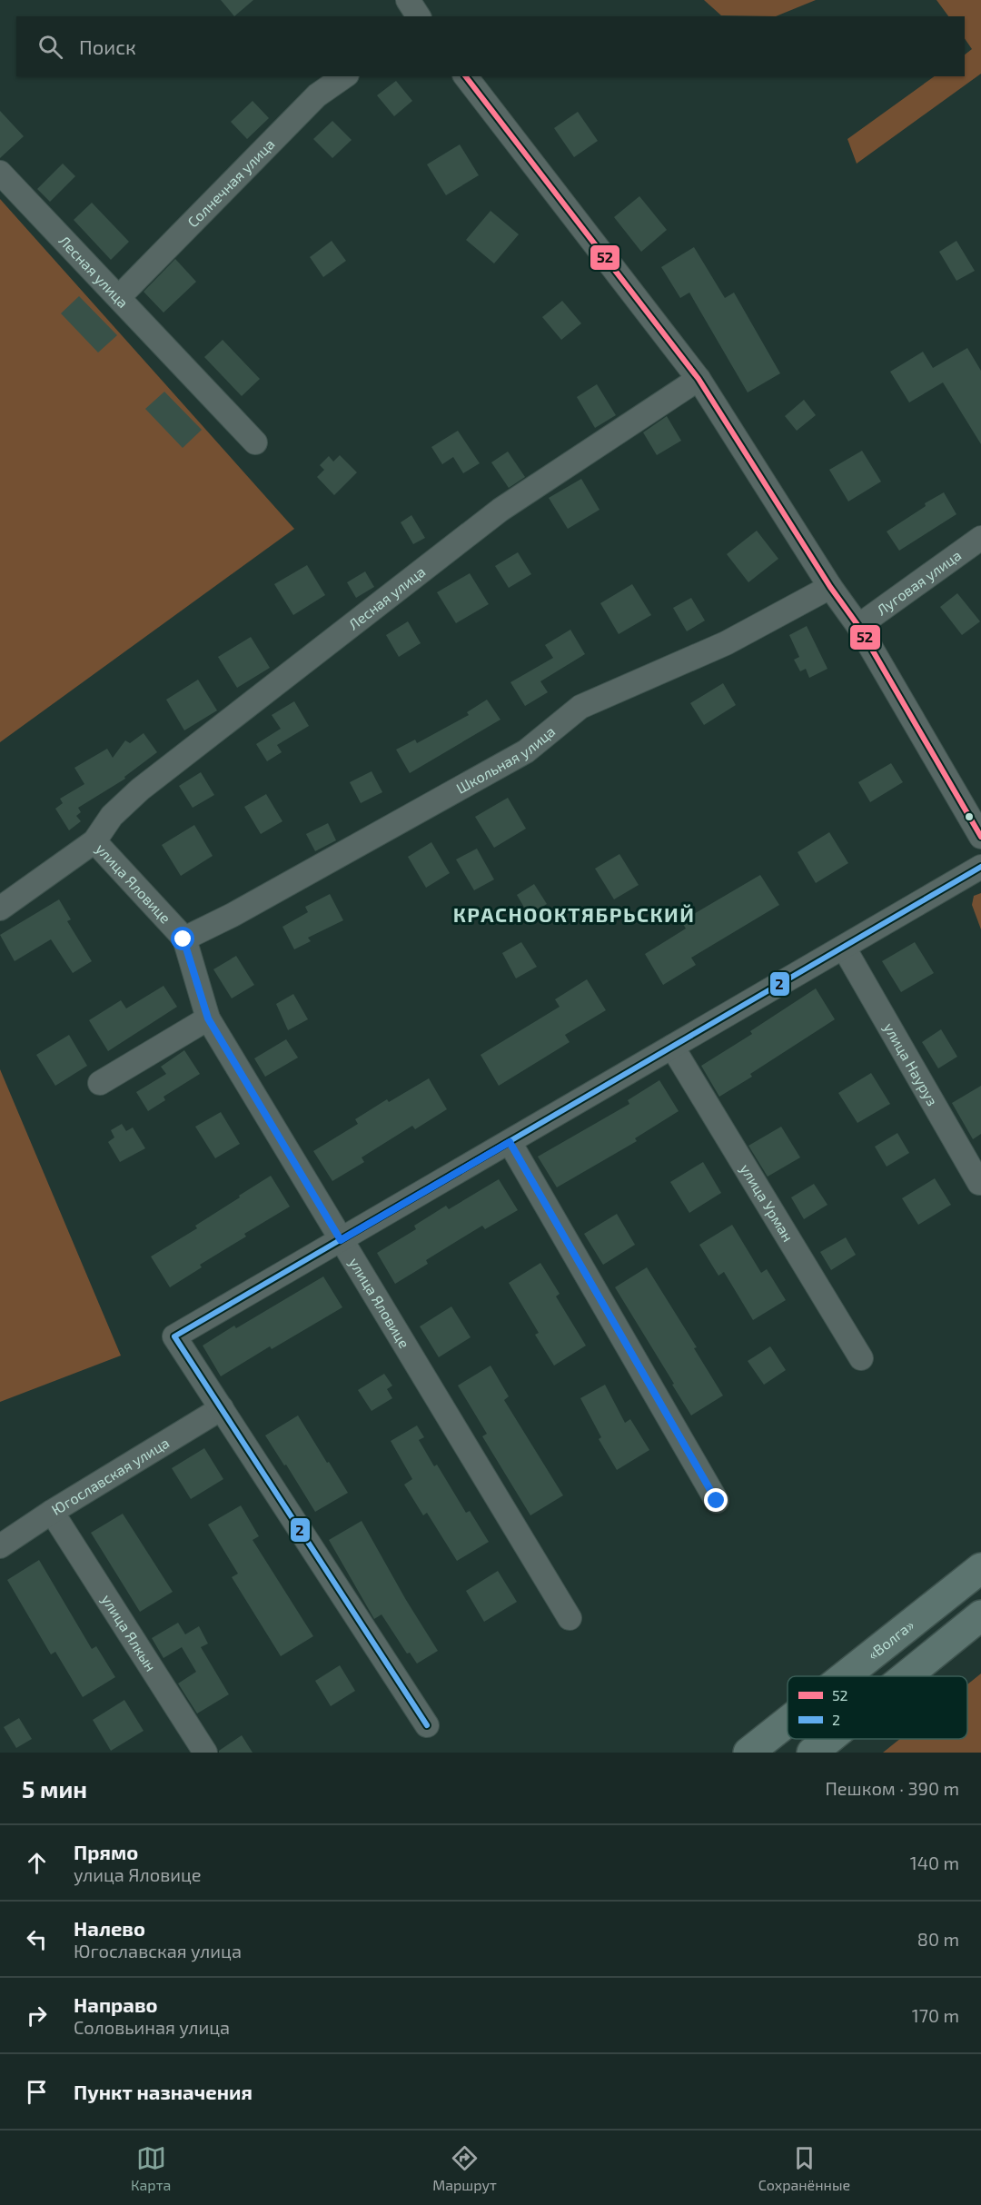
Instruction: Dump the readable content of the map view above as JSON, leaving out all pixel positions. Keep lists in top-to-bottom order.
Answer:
{
  "streets": {
    "highway": ["«Волга»"],
    "street": [
      "Солнечная улица",
      "Лесная улица",
      "Луговая улица",
      "Школьная улица",
      "улица Яловице",
      "улица Науруз",
      "улица Урман",
      "Югославская улица",
      "улица Ялкын"
    ]
  },
  "crossings": [
    ["Солнечная улица", "Лесная улица"],
    ["Лесная улица", "улица Яловице"],
    ["Школьная улица", "улица Яловице"],
    ["Югославская улица", "улица Ялкын"]
  ],
  "districts": ["КРАСНООКТЯБРЬСКИЙ"],
  "lines": ["transit line 52", "transit line 2"],
  "legend": ["52", "2"],
  "page": {
    "search": "Поиск",
    "heading": ["5 мин", "Пешком · 390 m"],
    "list": [
      ["Прямо", "улица Яловице", "140 m"],
      ["Налево", "Югославская улица", "80 m"],
      ["Направо", "Соловьиная улица", "170 m"],
      "Пункт назначения"
    ],
    "nav": ["Карта", "Маршрут", "Сохранённые"]
  }
}
